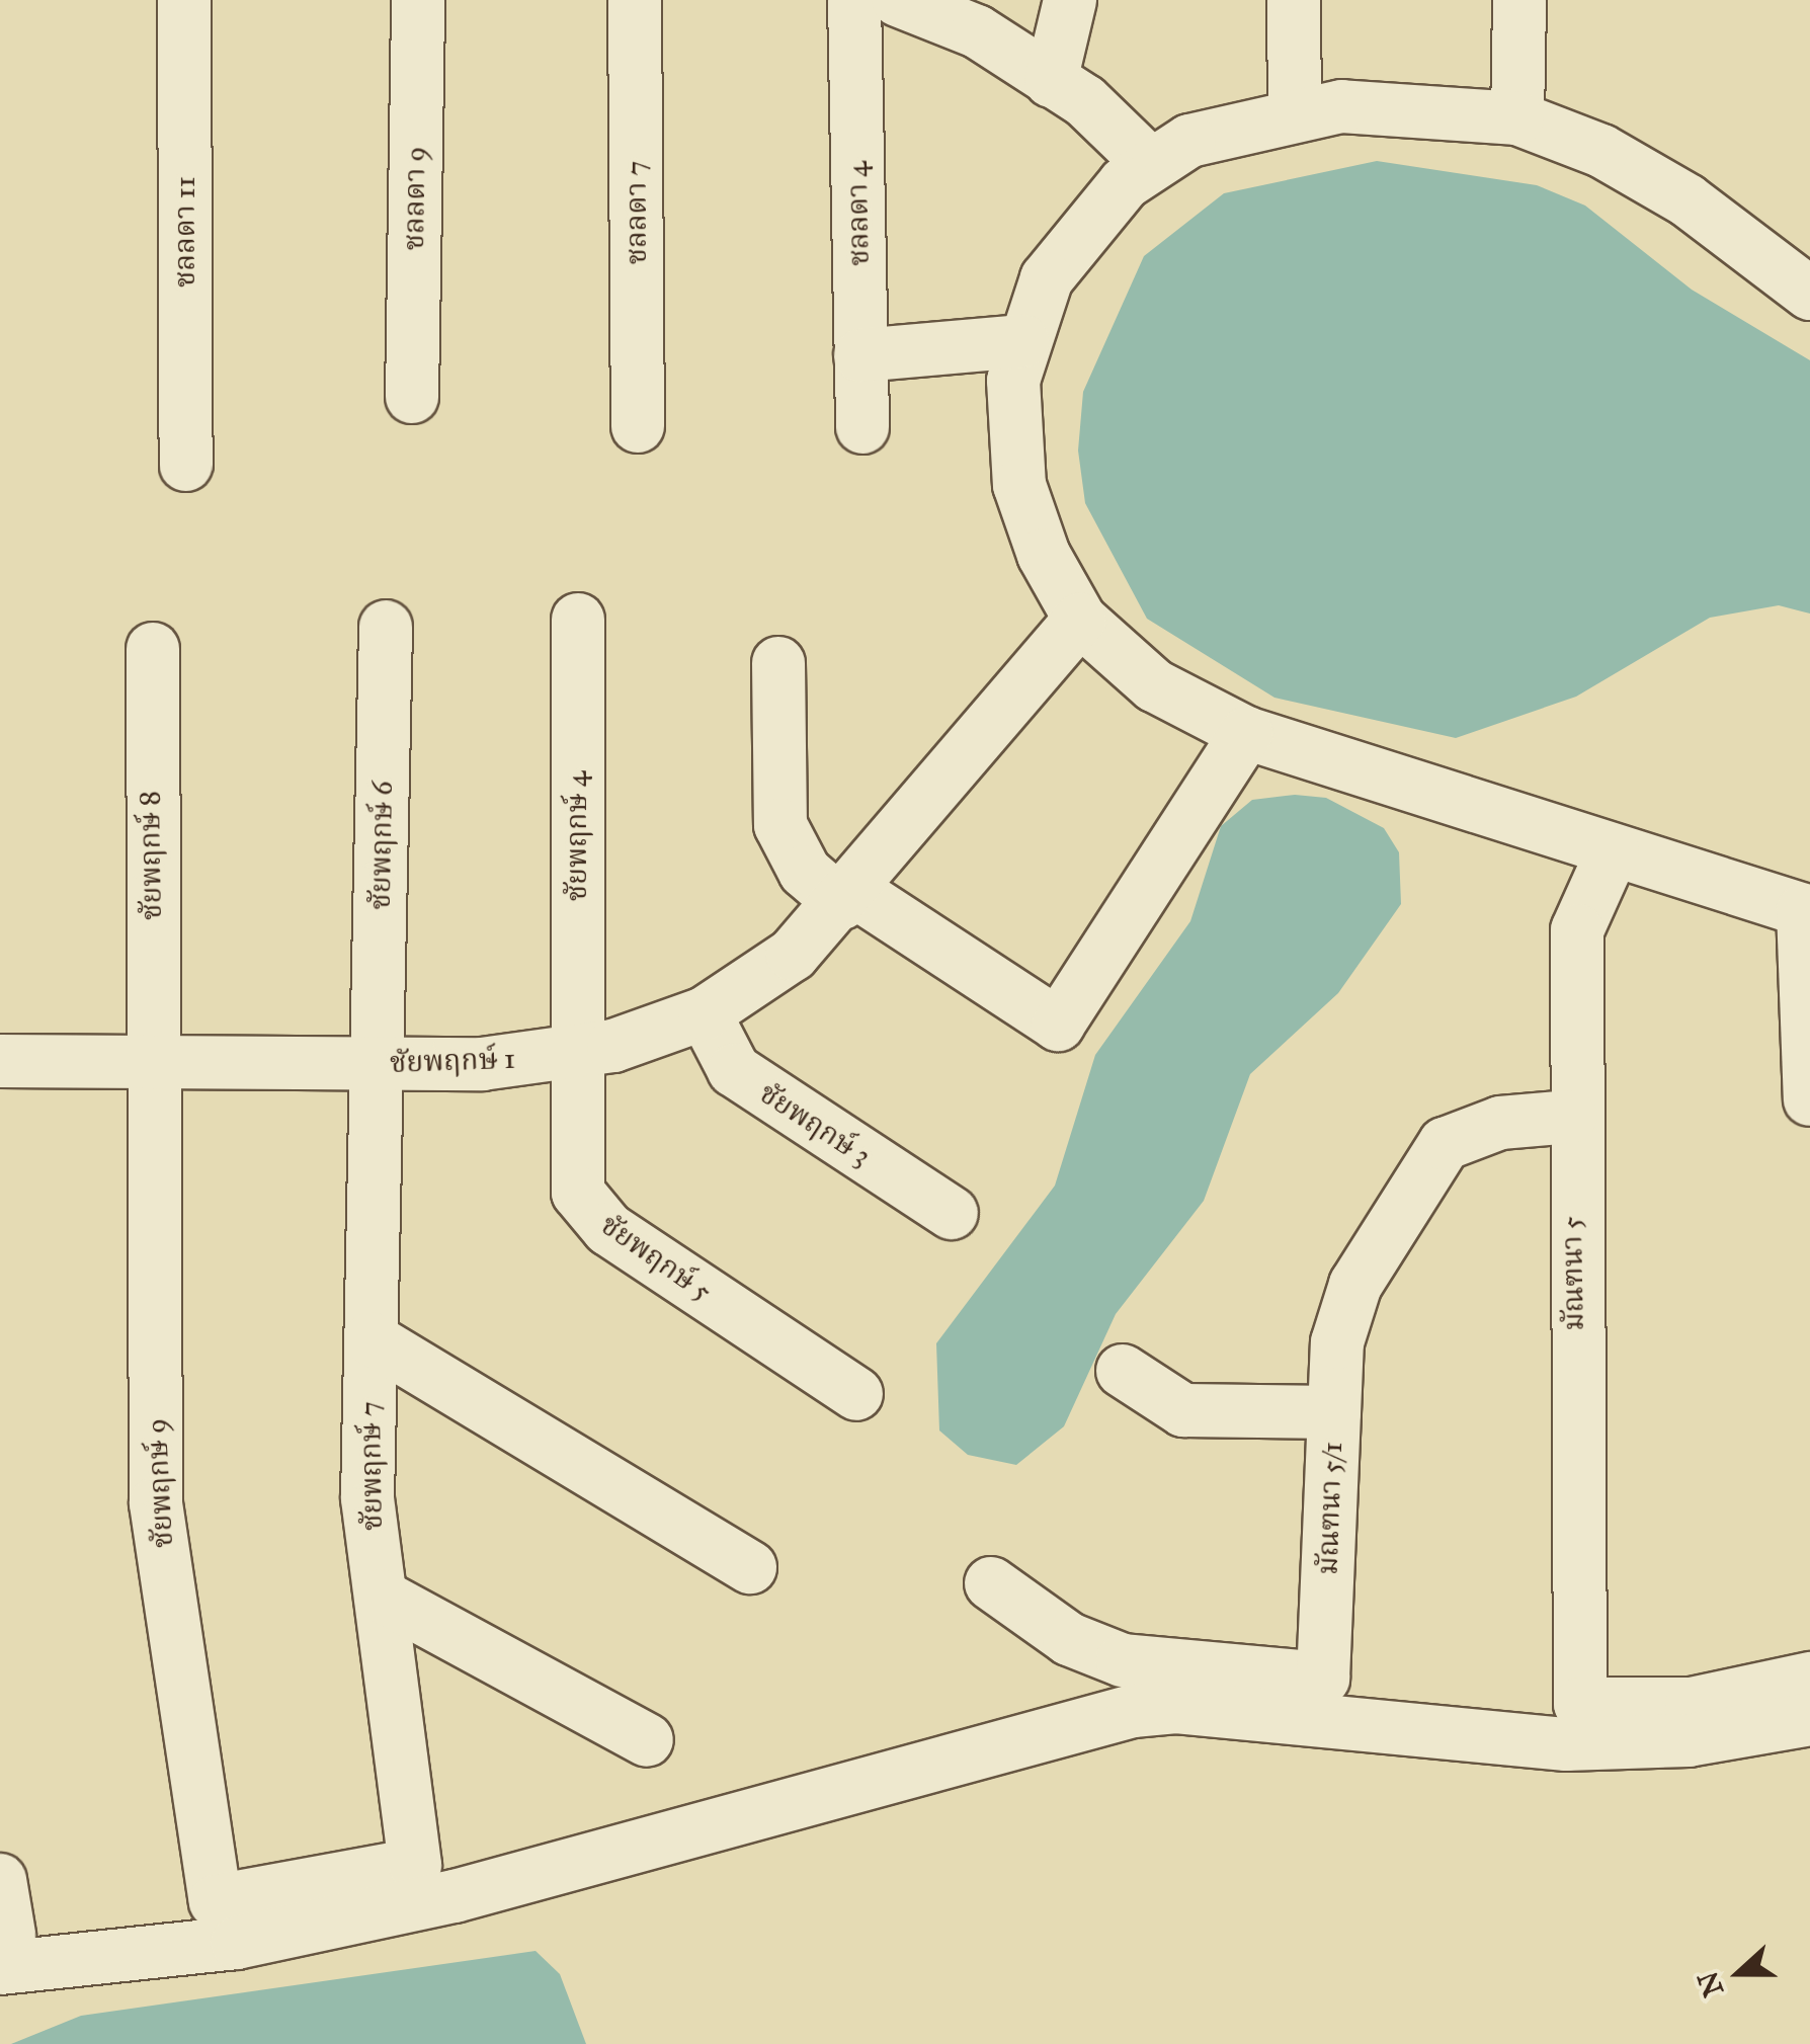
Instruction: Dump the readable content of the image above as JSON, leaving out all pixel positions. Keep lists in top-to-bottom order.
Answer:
{
  "streets": {
    "street": [
      "ชลลดา 9",
      "ชลลดา 7",
      "ชลลดา 4",
      "ชลลดา 11",
      "ชัยพฤกษ์ 4",
      "ชัยพฤกษ์ 6",
      "ชัยพฤกษ์ 8",
      "ชัยพฤกษ์ 1",
      "ชัยพฤกษ์ 3",
      "ชัยพฤกษ์ 5",
      "มัณฑนา 5",
      "ชัยพฤกษ์ 7",
      "ชัยพฤกษ์ 9",
      "มัณฑนา 5/1"
    ]
  },
  "crossings": [
    ["ชัยพฤกษ์ 4", "ชัยพฤกษ์ 1"],
    ["ชัยพฤกษ์ 4", "ชัยพฤกษ์ 5"],
    ["ชัยพฤกษ์ 6", "ชัยพฤกษ์ 1"],
    ["ชัยพฤกษ์ 6", "ชัยพฤกษ์ 7"],
    ["ชัยพฤกษ์ 8", "ชัยพฤกษ์ 1"],
    ["ชัยพฤกษ์ 8", "ชัยพฤกษ์ 9"],
    ["ชัยพฤกษ์ 1", "ชัยพฤกษ์ 3"],
    ["ชัยพฤกษ์ 1", "ชัยพฤกษ์ 5"],
    ["ชัยพฤกษ์ 1", "ชัยพฤกษ์ 7"],
    ["ชัยพฤกษ์ 1", "ชัยพฤกษ์ 9"],
    ["มัณฑนา 5", "มัณฑนา 5/1"],
    ["ชัยพฤกษ์ 7", "ชัยพฤกษ์ 9"]
  ],
  "north": "left"
}
